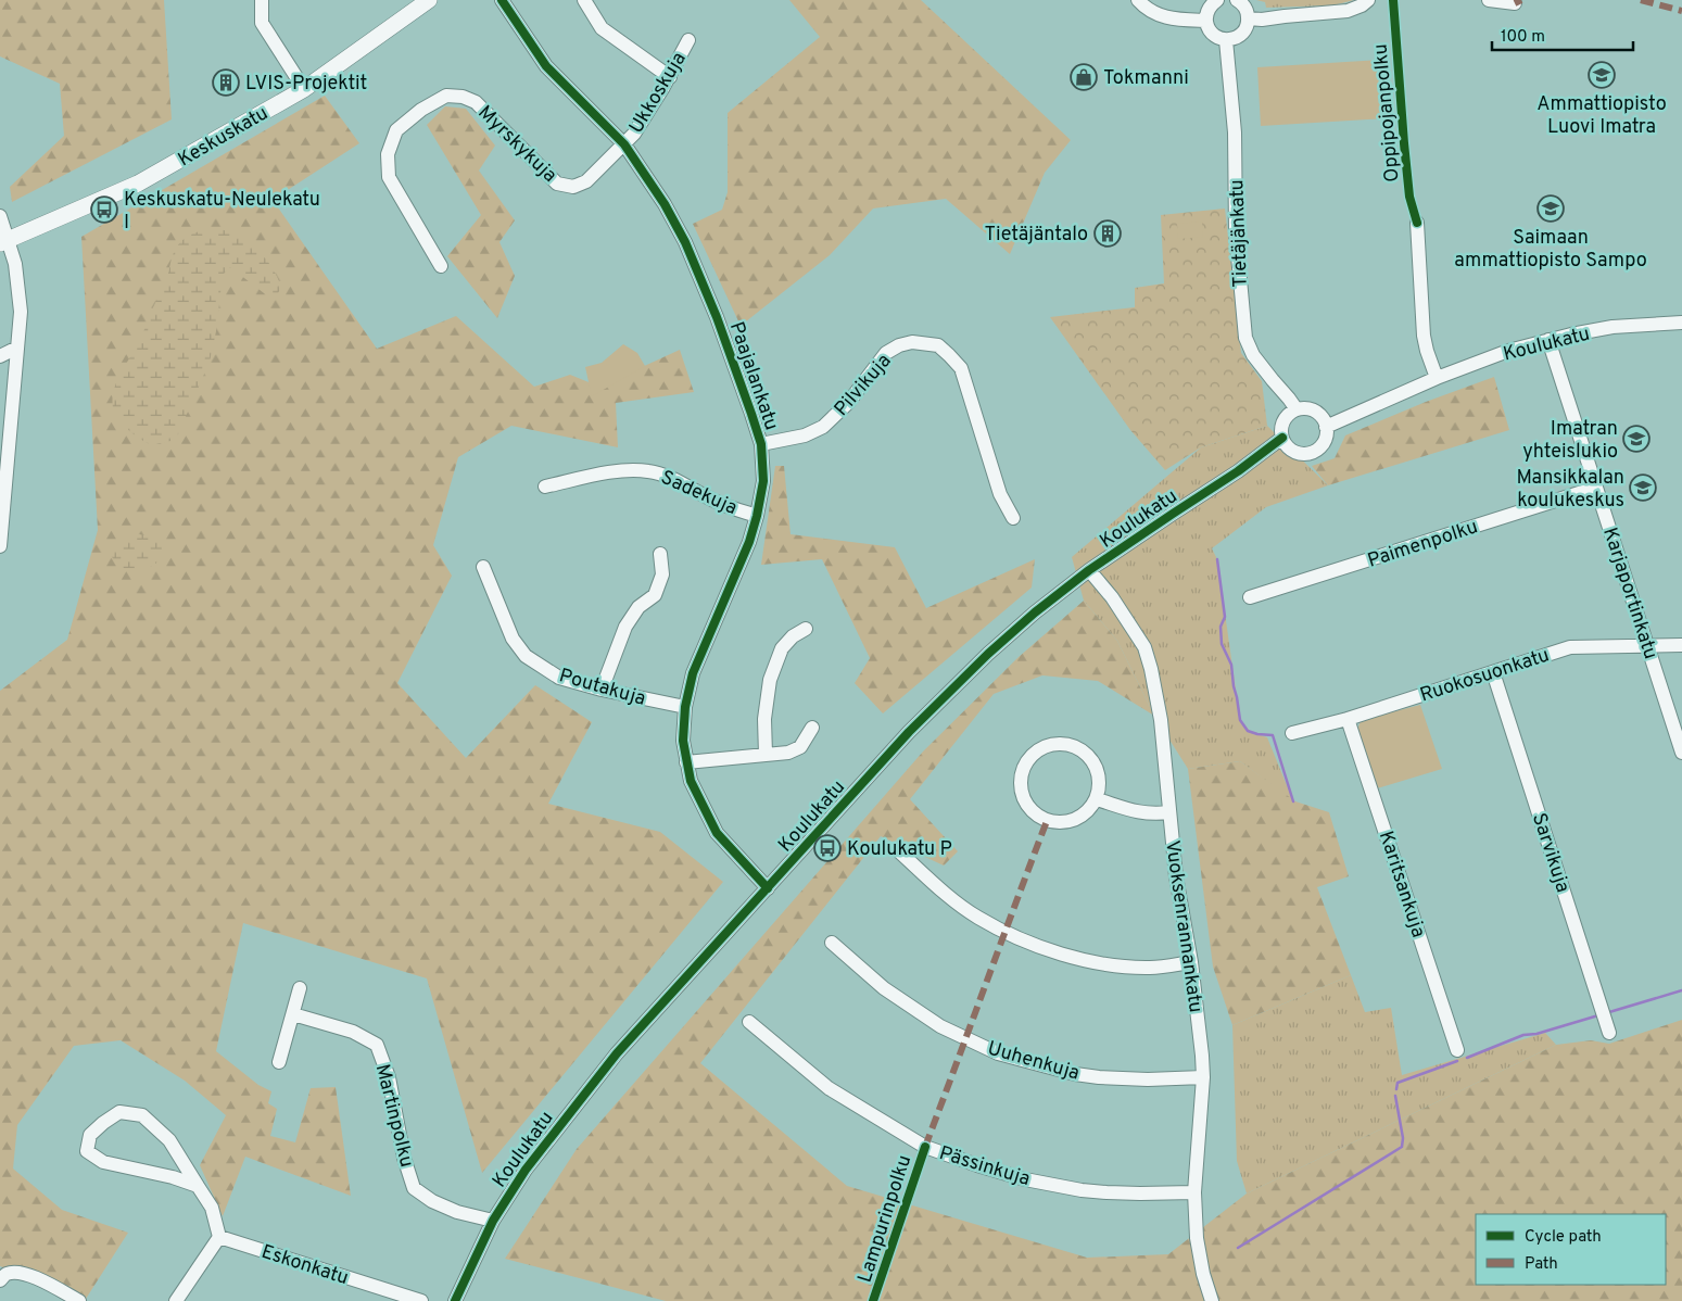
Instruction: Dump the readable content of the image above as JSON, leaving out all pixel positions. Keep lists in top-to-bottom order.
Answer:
{
  "streets": {
    "main road": ["Keskuskatu"],
    "street": [
      "Ukkoskuja",
      "Myrskykuja",
      "Tietäjänkatu",
      "Koulukatu",
      "Paajalankatu",
      "Pilvikuja",
      "Sadekuja",
      "Paimenpolku",
      "Karjaportinkatu",
      "Ruokosuonkatu",
      "Poutakuja",
      "Sarvikuja",
      "Karitsankuja",
      "Vuoksenrannankatu",
      "Uuhenkuja",
      "Martinpolku",
      "Pässinkuja",
      "Eskonkatu"
    ],
    "cycle path": ["Oppipojanpolku", "Lampurinpolku"]
  },
  "crossings": [
    ["Ukkoskuja", "Myrskykuja"],
    ["Ukkoskuja", "Paajalankatu"],
    ["Myrskykuja", "Paajalankatu"],
    ["Tietäjänkatu", "Koulukatu"],
    ["Koulukatu", "Paajalankatu"],
    ["Koulukatu", "Karjaportinkatu"],
    ["Koulukatu", "Vuoksenrannankatu"],
    ["Koulukatu", "Martinpolku"],
    ["Paajalankatu", "Pilvikuja"],
    ["Paajalankatu", "Sadekuja"],
    ["Paajalankatu", "Poutakuja"],
    ["Paimenpolku", "Karjaportinkatu"],
    ["Karjaportinkatu", "Ruokosuonkatu"],
    ["Ruokosuonkatu", "Sarvikuja"],
    ["Ruokosuonkatu", "Karitsankuja"],
    ["Vuoksenrannankatu", "Uuhenkuja"],
    ["Vuoksenrannankatu", "Pässinkuja"]
  ],
  "places": {
    "school or university": [
      "Ammattiopisto Luovi Imatra",
      "Saimaan ammattiopisto Sampo",
      "Imatran yhteislukio",
      "Mansikkalan koulukeskus"
    ],
    "shop": ["Tokmanni"],
    "building": ["LVIS-Projektit", "Tietäjäntalo"],
    "bus stop": ["Keskuskatu-Neulekatu I", "Koulukatu P"]
  },
  "legend": ["Cycle path", "Path"],
  "scale_bar": "100 m"
}
